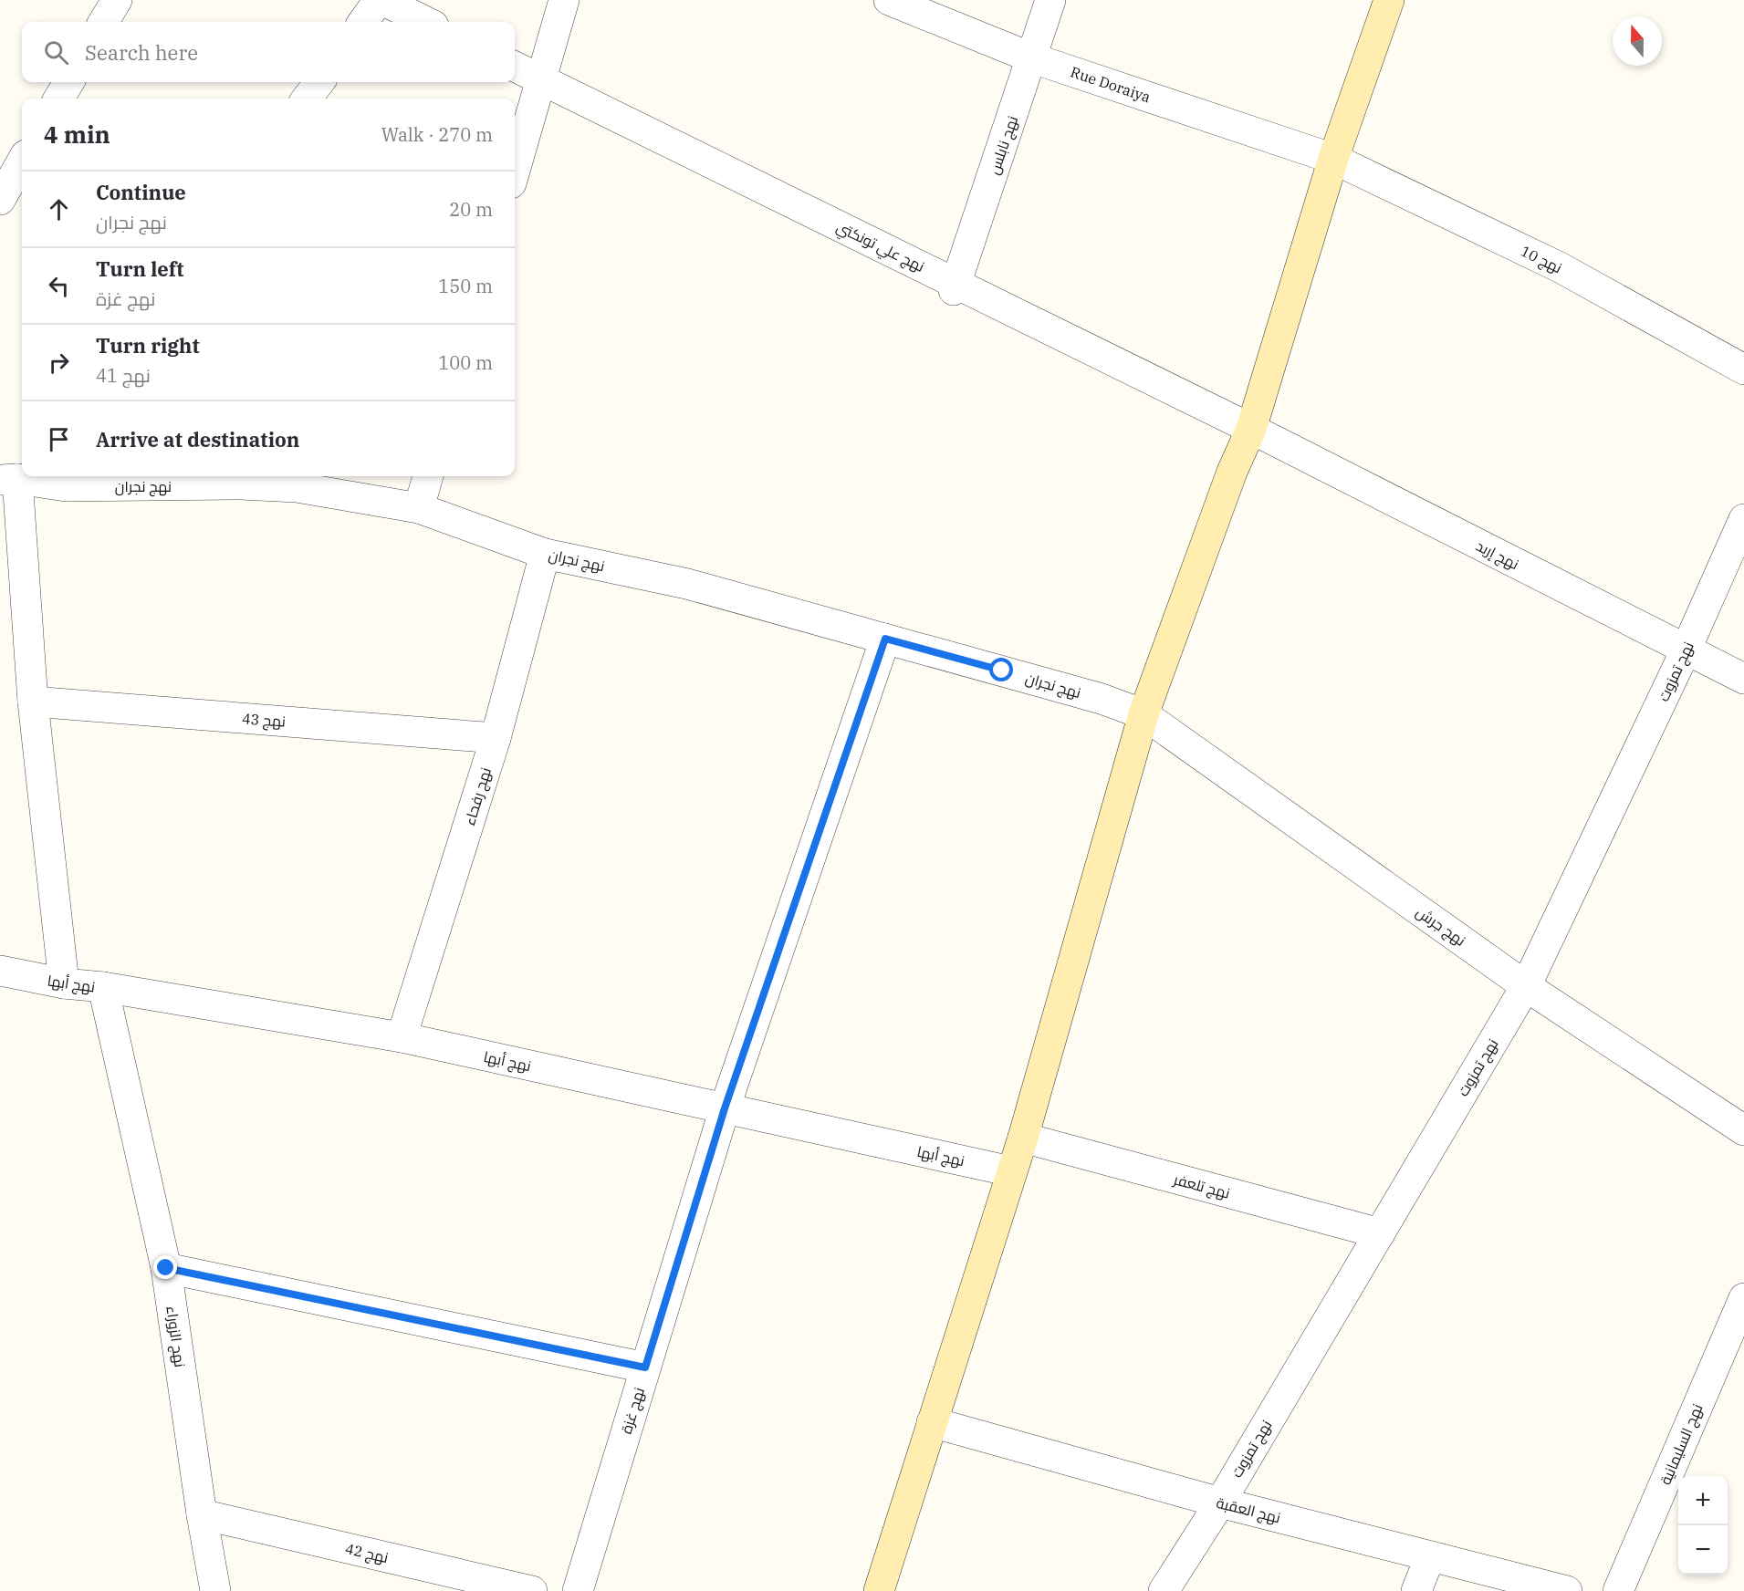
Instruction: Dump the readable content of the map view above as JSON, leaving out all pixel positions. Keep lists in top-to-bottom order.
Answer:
{
  "streets": {
    "street": [
      "Rue Doraiya",
      "نهج نابلس",
      "نهج علي تونكتي",
      "نهج 10",
      "نهج نجران",
      "نهج إربد",
      "نهج تمزوت",
      "نهج 43",
      "نهج رفحاء",
      "نهج جرش",
      "نهج أبها",
      "نهج تلعفر",
      "نهج الزوراء",
      "نهج غزة",
      "نهج السليمانية",
      "نهج العقبة",
      "نهج 42"
    ]
  },
  "crossings": [
    ["Rue Doraiya", "نهج نابلس"],
    ["Rue Doraiya", "نهج 10"],
    ["نهج نابلس", "نهج علي تونكتي"],
    ["نهج علي تونكتي", "نهج إربد"],
    ["نهج نجران", "نهج رفحاء"],
    ["نهج نجران", "نهج جرش"],
    ["نهج نجران", "نهج غزة"],
    ["نهج إربد", "نهج تمزوت"],
    ["نهج تمزوت", "نهج جرش"],
    ["نهج تمزوت", "نهج تلعفر"],
    ["نهج تمزوت", "نهج العقبة"],
    ["نهج 43", "نهج رفحاء"],
    ["نهج رفحاء", "نهج أبها"],
    ["نهج أبها", "نهج الزوراء"],
    ["نهج أبها", "نهج غزة"],
    ["نهج الزوراء", "نهج 42"]
  ],
  "north": "top",
  "page": {
    "search": "Search here",
    "heading": ["4 min", "Walk · 270 m"],
    "list": [
      ["Continue", "نهج نجران", "20 m"],
      ["Turn left", "نهج غزة", "150 m"],
      ["Turn right", "نهج 41", "100 m"],
      "Arrive at destination"
    ],
    "map_buttons": ["+", "−"]
  }
}
